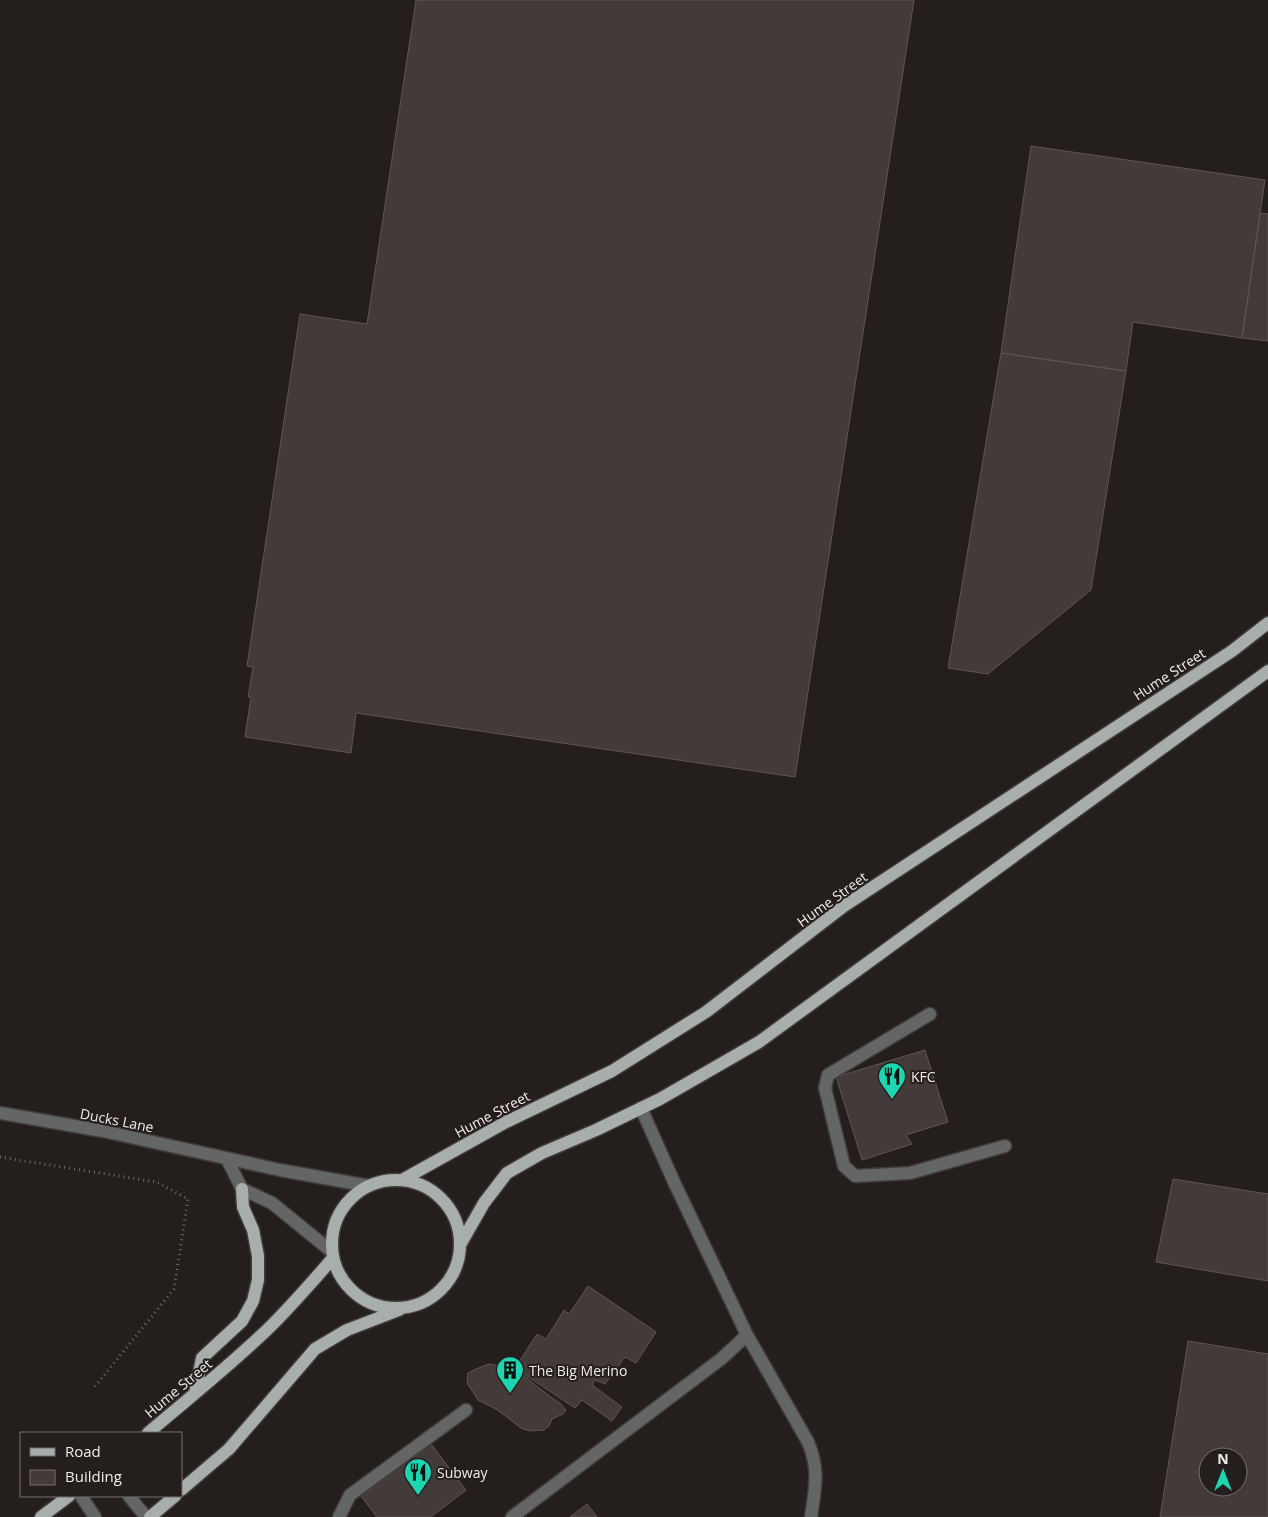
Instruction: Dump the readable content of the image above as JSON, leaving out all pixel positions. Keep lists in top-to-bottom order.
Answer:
{
  "streets": {
    "main road": ["Hume Street"],
    "street": ["Ducks Lane"]
  },
  "crossings": [
    ["Hume Street", "Ducks Lane"]
  ],
  "places": {
    "restaurant": ["KFC", "Subway"],
    "building": ["The Big Merino"]
  },
  "legend": ["Road", "Building"],
  "north": "top"
}
